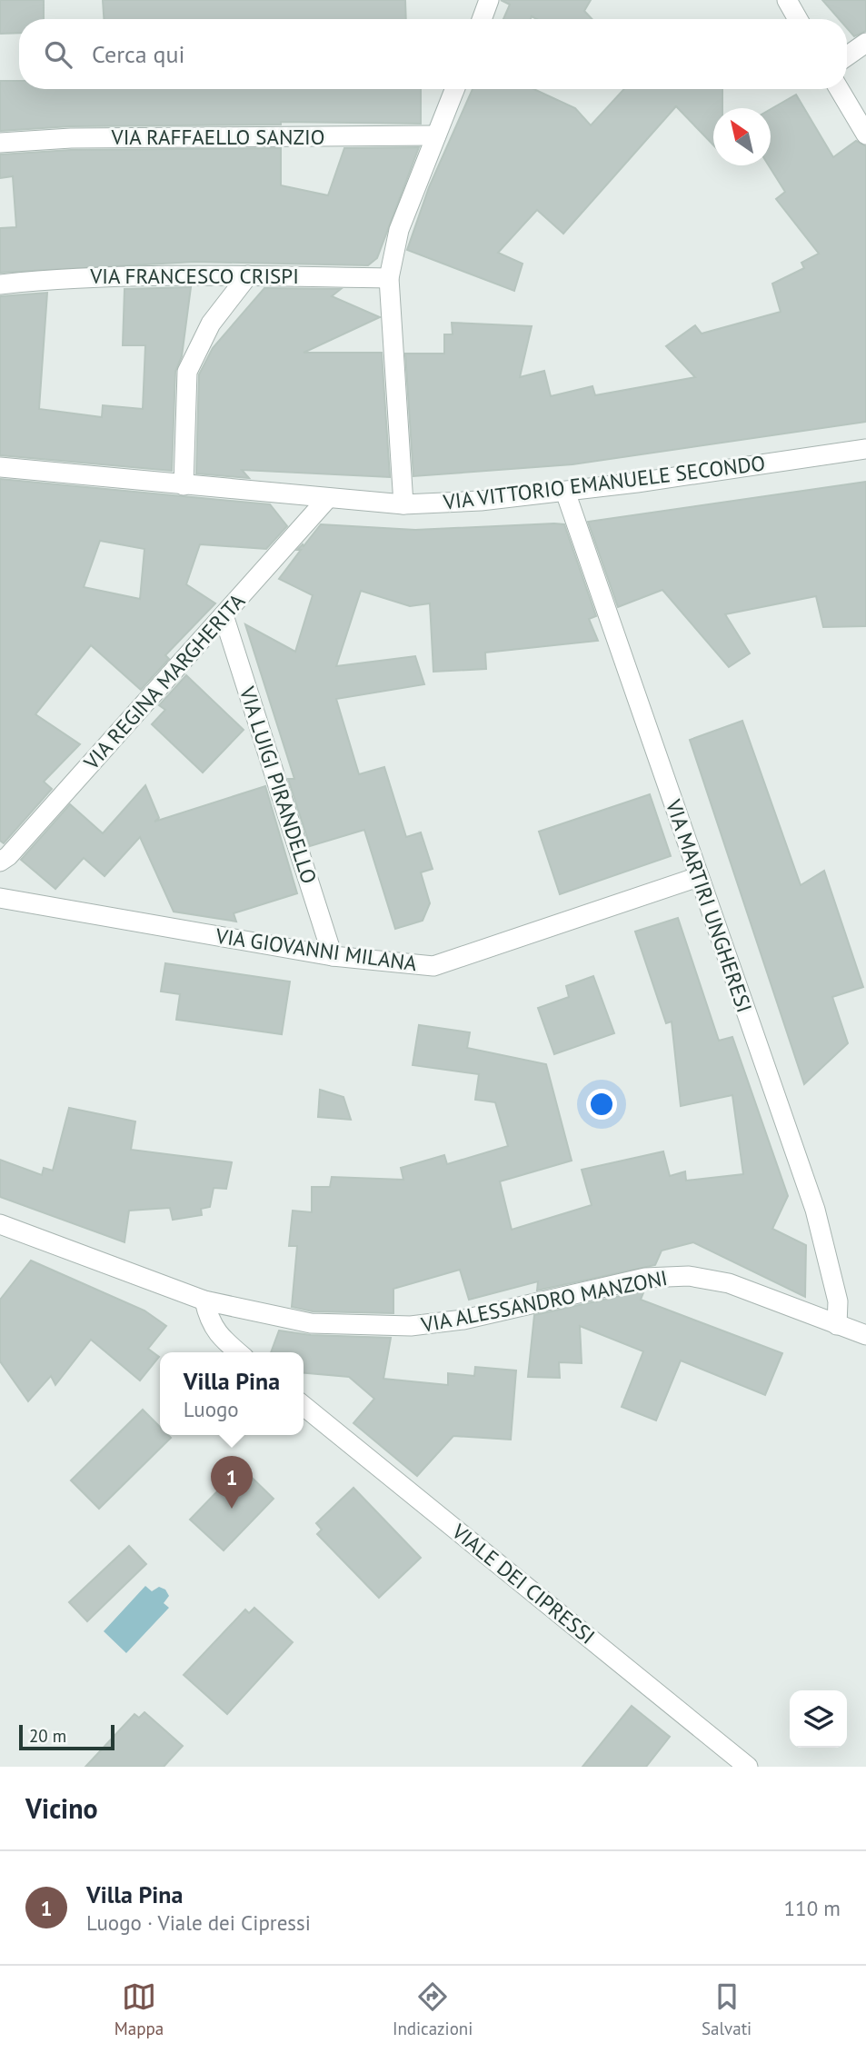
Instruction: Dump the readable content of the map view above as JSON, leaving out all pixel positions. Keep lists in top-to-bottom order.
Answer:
{
  "streets": {
    "street": [
      "VIA RAFFAELLO SANZIO",
      "VIA FRANCESCO CRISPI",
      "VIA VITTORIO EMANUELE SECONDO",
      "VIA REGINA MARGHERITA",
      "VIA LUIGI PIRANDELLO",
      "VIA MARTIRI UNGHERESI",
      "VIA GIOVANNI MILANA",
      "VIA ALESSANDRO MANZONI",
      "VIALE DEI CIPRESSI"
    ]
  },
  "crossings": [
    ["VIA VITTORIO EMANUELE SECONDO", "VIA REGINA MARGHERITA"],
    ["VIA VITTORIO EMANUELE SECONDO", "VIA MARTIRI UNGHERESI"],
    ["VIA REGINA MARGHERITA", "VIA LUIGI PIRANDELLO"],
    ["VIA LUIGI PIRANDELLO", "VIA GIOVANNI MILANA"],
    ["VIA MARTIRI UNGHERESI", "VIA GIOVANNI MILANA"],
    ["VIA MARTIRI UNGHERESI", "VIA ALESSANDRO MANZONI"]
  ],
  "scale_bar": "20 m",
  "north": "top left",
  "page": {
    "search": "Cerca qui",
    "popup": ["Villa Pina", "Luogo"],
    "pins": "1",
    "scale": "20 m",
    "heading": "Vicino",
    "list": [
      {
        "mark": "1",
        "name": "Villa Pina",
        "note": "Luogo · Viale dei Cipressi",
        "value": "110 m"
      }
    ],
    "nav": ["Mappa", "Indicazioni", "Salvati"]
  }
}
